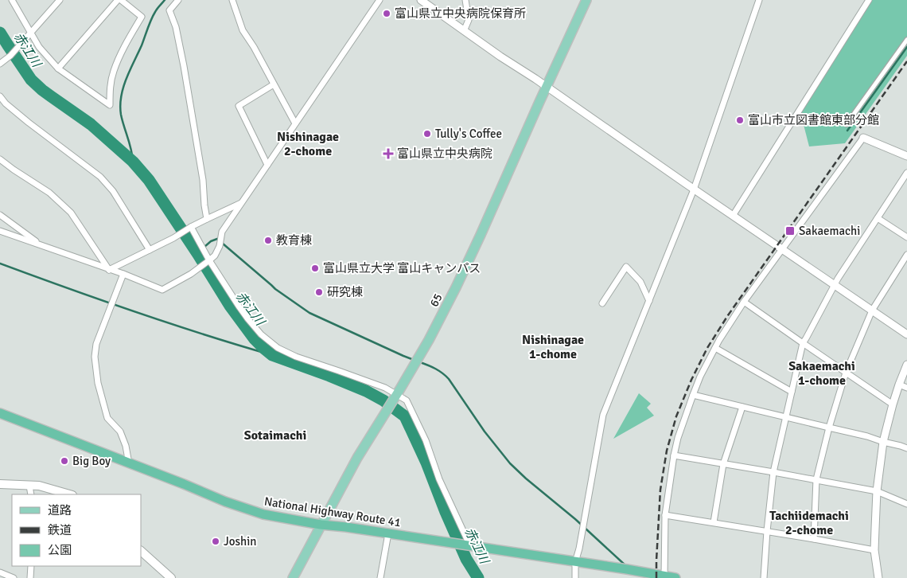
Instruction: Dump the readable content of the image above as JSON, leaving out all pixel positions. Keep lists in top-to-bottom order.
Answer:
{
  "streets": {
    "highway": ["National Highway Route 41"],
    "main road": ["65"]
  },
  "crossings": [
    ["65", "National Highway Route 41"]
  ],
  "districts": [
    "Nishinagae 2-chome",
    "Nishinagae 1-chome",
    "Sakaemachi 1-chome",
    "Sotaimachi",
    "Tachiidemachi 2-chome"
  ],
  "water": ["赤江川"],
  "places": {
    "other": [
      "富山県立中央病院保育所",
      "富山市立図書館東部分館",
      "Tully's Coffee",
      "教育棟",
      "富山県立大学 富山キャンパス",
      "研究棟",
      "Big Boy",
      "Joshin"
    ],
    "health": ["富山県立中央病院"],
    "transit": ["Sakaemachi"]
  },
  "legend": ["道路", "鉄道", "公園"]
}
